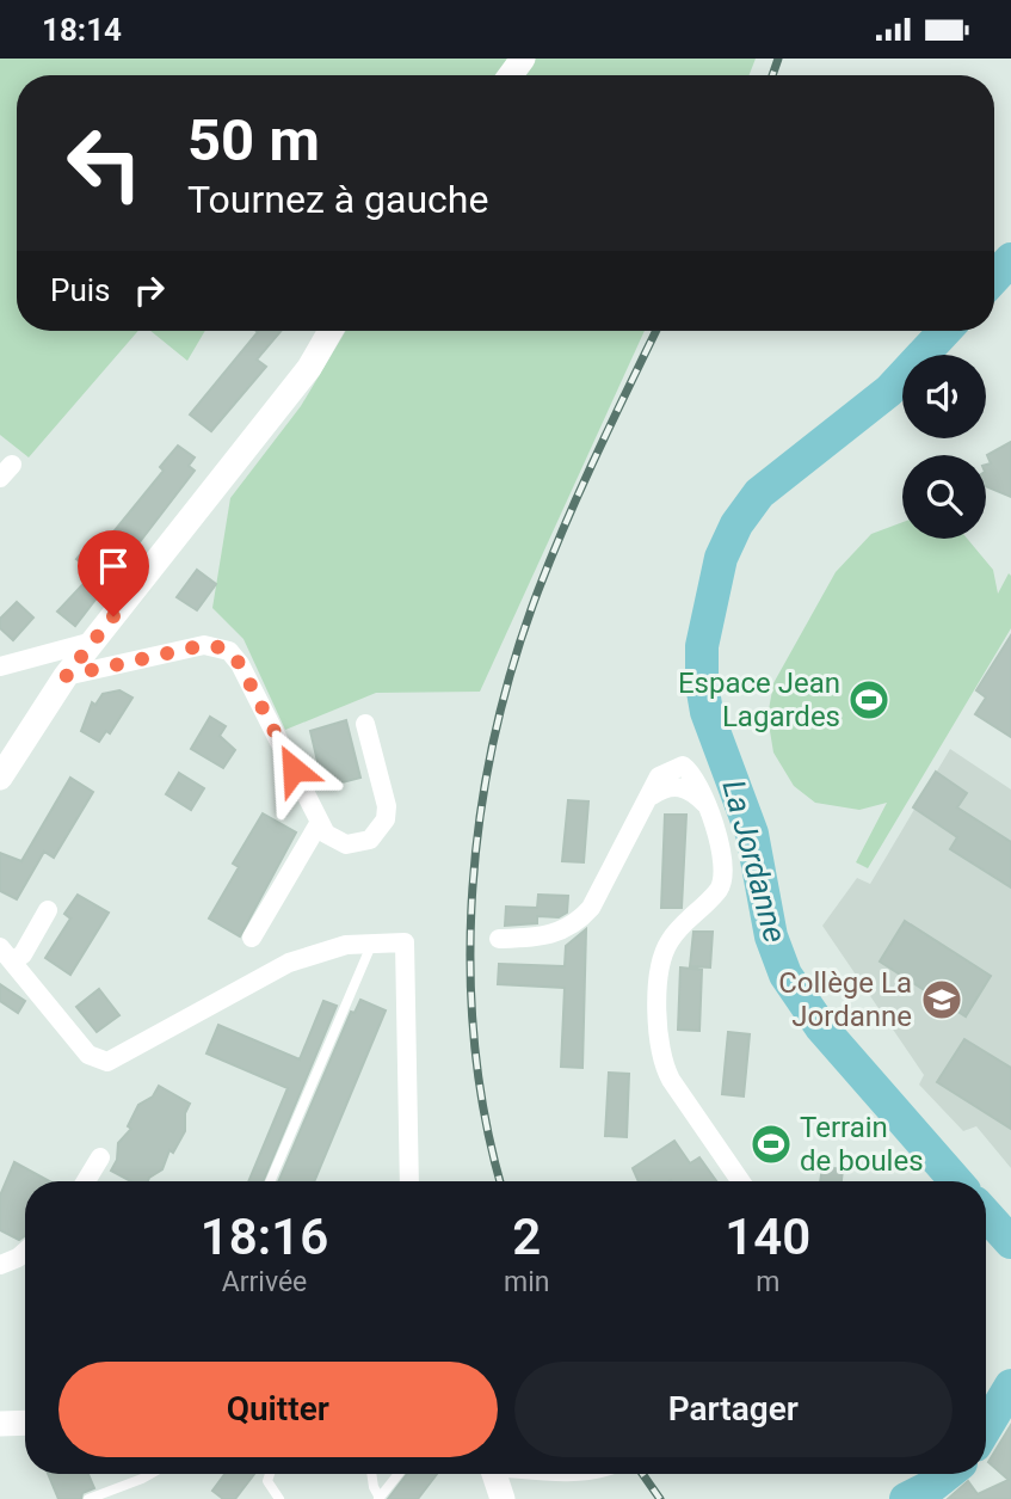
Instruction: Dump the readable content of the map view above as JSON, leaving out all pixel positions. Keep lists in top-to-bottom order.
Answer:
{
  "water": ["La Jordanne"],
  "places": {
    "sports": ["Espace Jean Lagardes", "Terrain de boules"],
    "school or university": ["Collège La Jordanne"]
  },
  "page": {
    "status": "18:14",
    "turn": ["50 m", "Tournez à gauche"],
    "then": "Puis",
    "eta": [
      "18:16",
      "Arrivée",
      "2",
      "min",
      "140",
      "m"
    ],
    "buttons": ["Quitter", "Partager"]
  }
}
